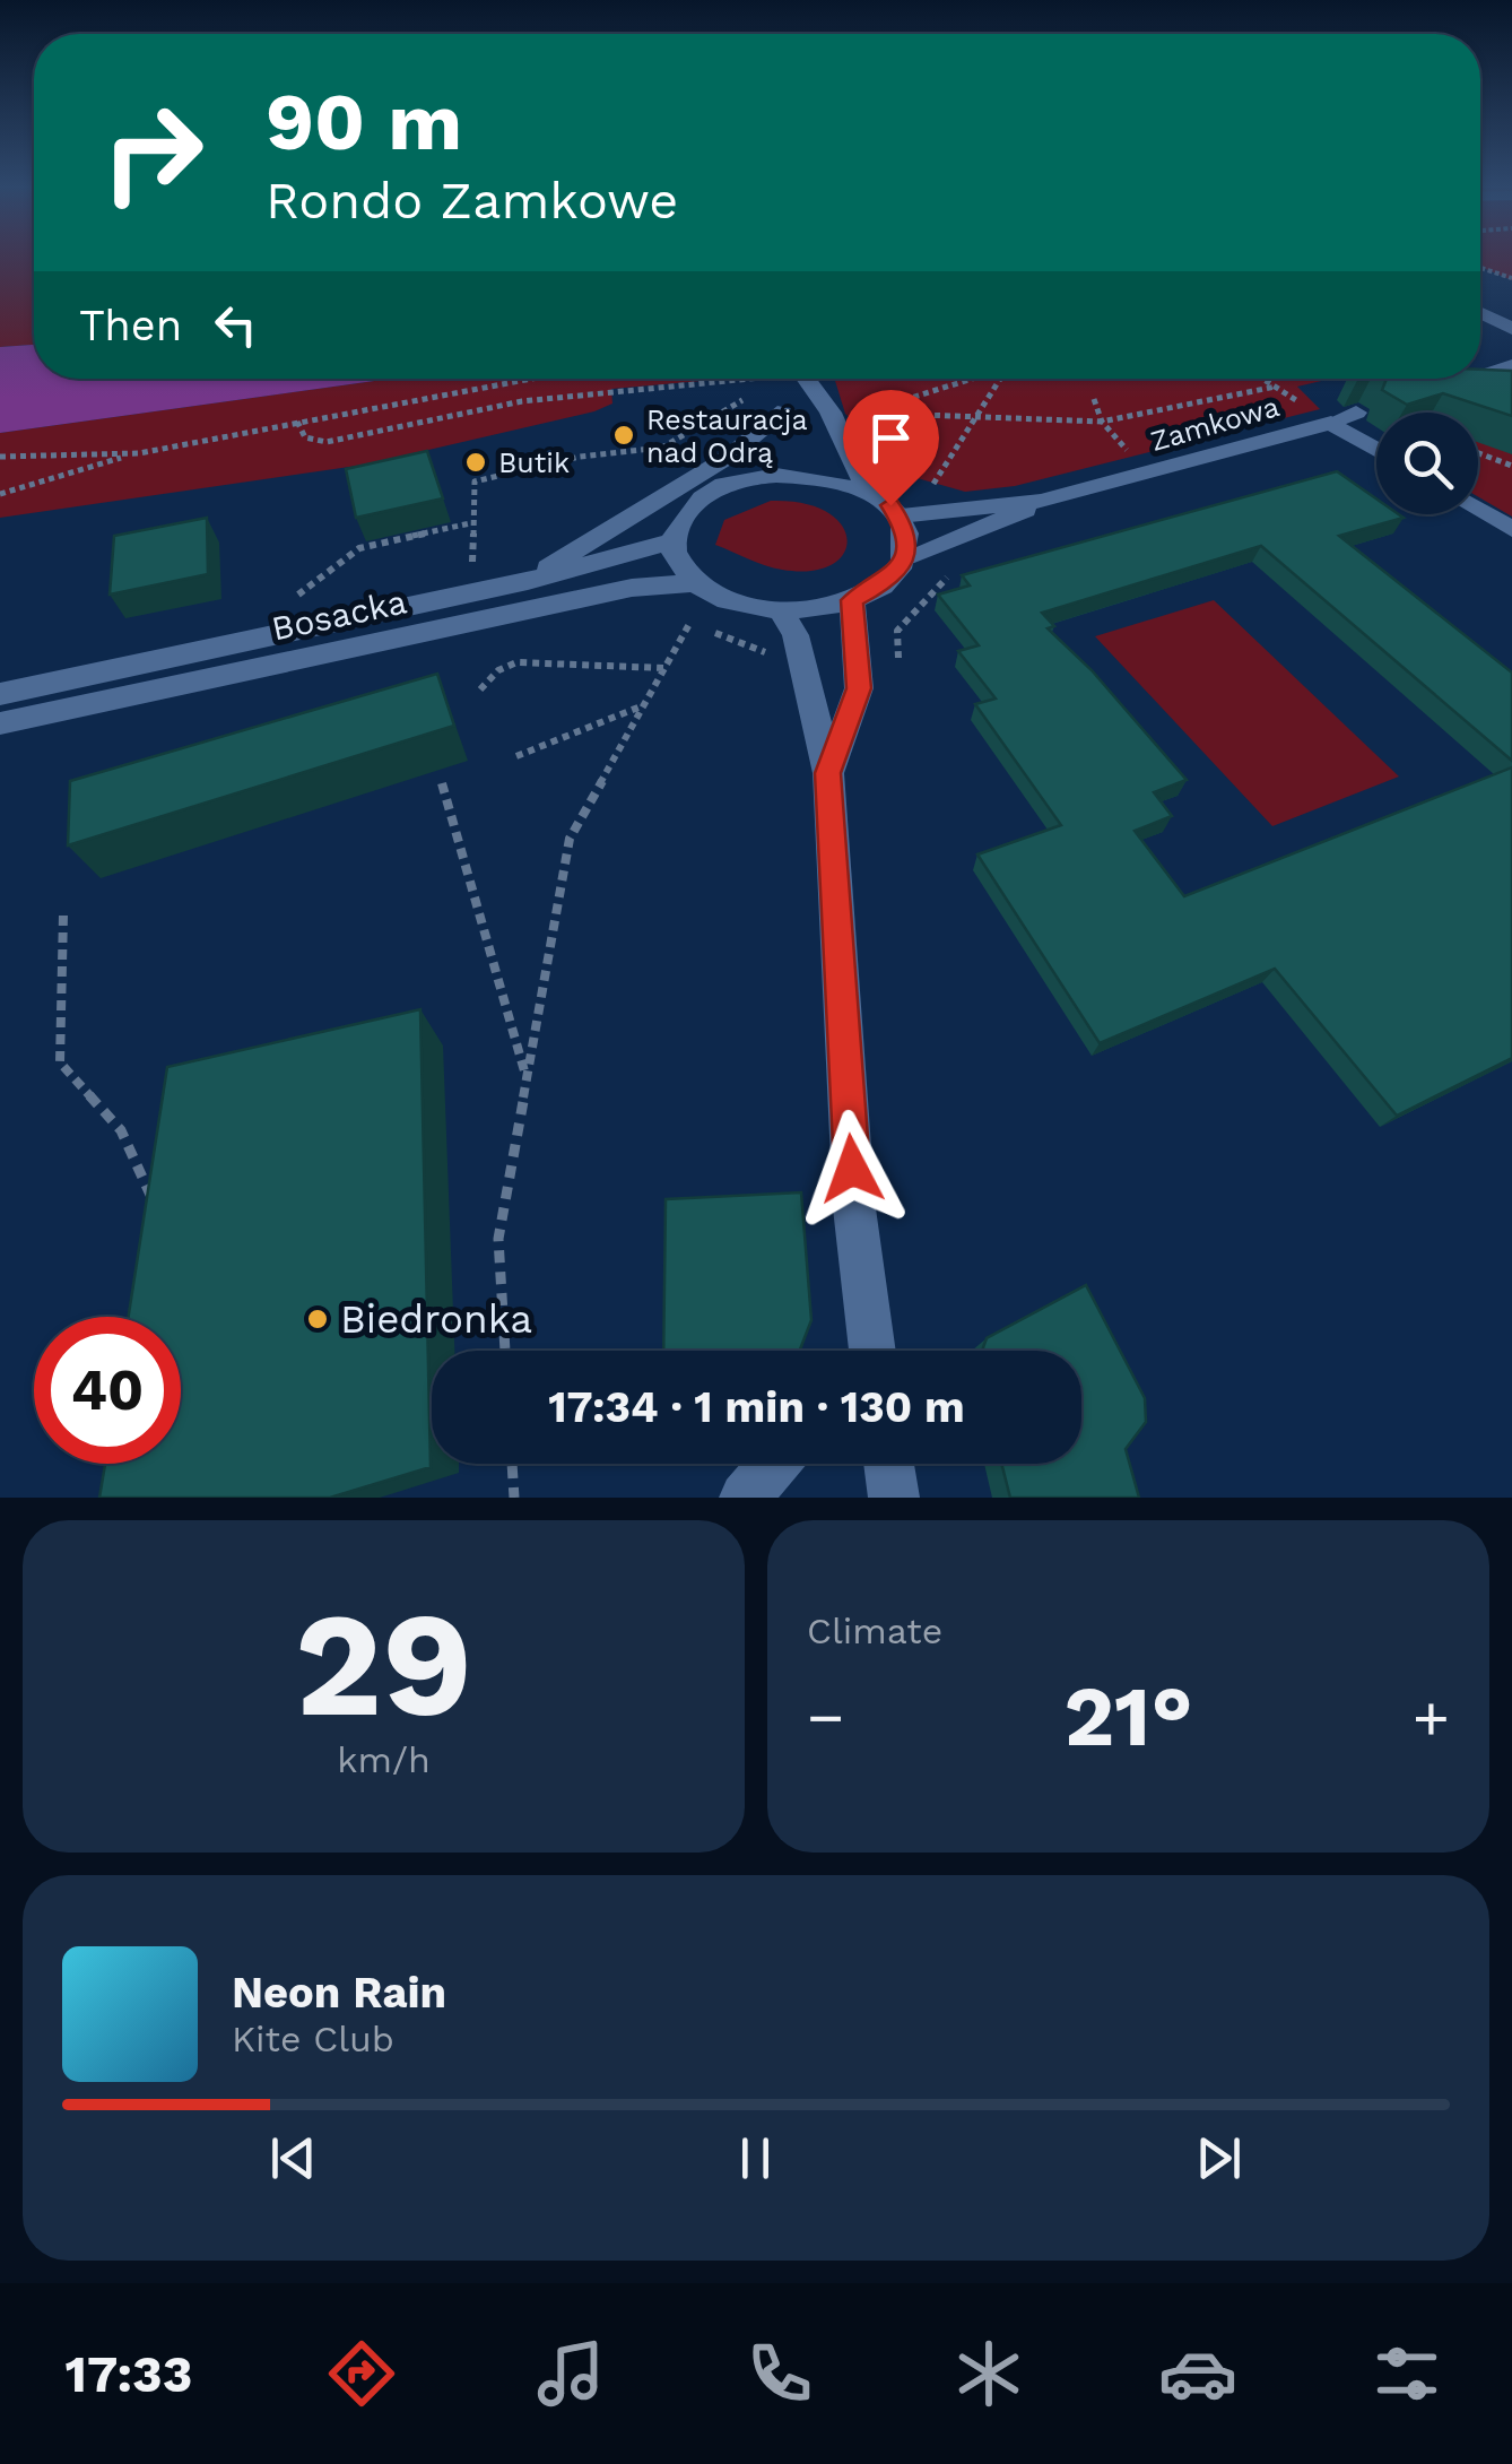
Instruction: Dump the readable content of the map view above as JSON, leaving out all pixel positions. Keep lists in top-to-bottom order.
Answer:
{
  "streets": {
    "street": ["Zamkowa", "Bosacka"]
  },
  "crossings": [
    ["Zamkowa", "Bosacka"]
  ],
  "places": ["Restauracja nad Odrą", "Butik", "Biedronka"],
  "page": {
    "turn": ["90 m", "Rondo Zamkowe"],
    "then": "Then",
    "limit": "40",
    "trip": "17:34 · 1 min · 130 m",
    "tile": [
      ["29", "km/h"],
      "Climate"
    ],
    "heat": ["−", "21°", "+"],
    "song": ["Neon Rain", "Kite Club"],
    "tabs": "17:33"
  }
}
